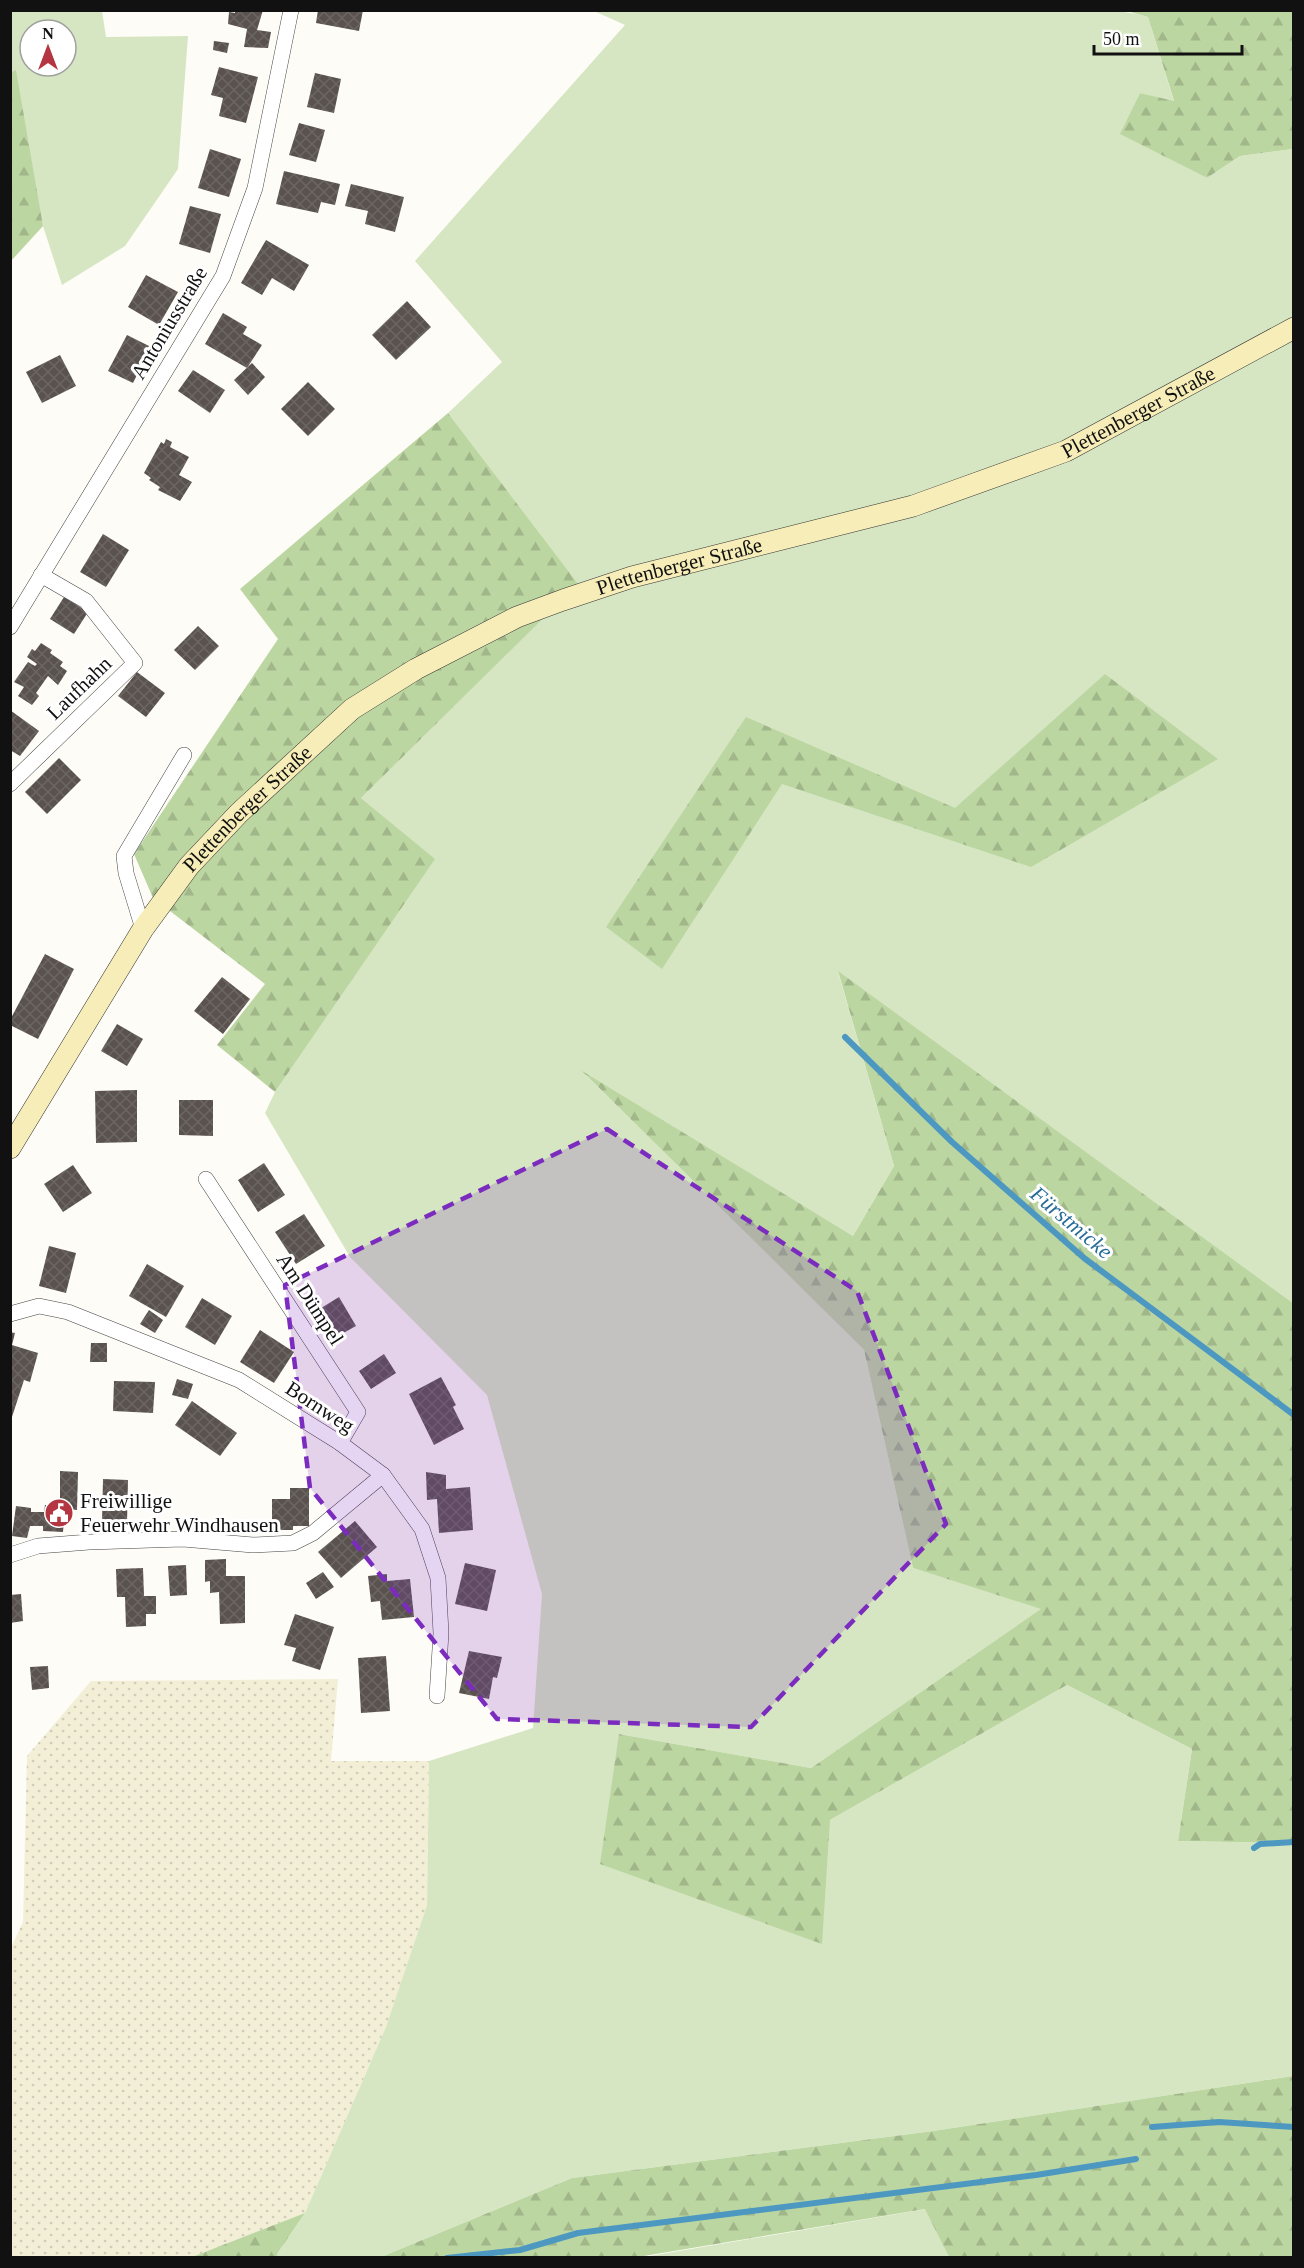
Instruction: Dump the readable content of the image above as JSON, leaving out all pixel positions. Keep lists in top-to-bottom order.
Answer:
{
  "streets": {
    "main road": ["Plettenberger Straße"],
    "street": [
      "Antoniusstraße",
      "Laufhahn",
      "Am Dümpel",
      "Bornweg"
    ]
  },
  "crossings": [
    ["Antoniusstraße", "Laufhahn"],
    ["Am Dümpel", "Bornweg"]
  ],
  "water": ["Fürstmicke"],
  "places": {
    "public building": ["Freiwillige Feuerwehr Windhausen"]
  },
  "scale_bar": "50 m",
  "north": "top"
}
